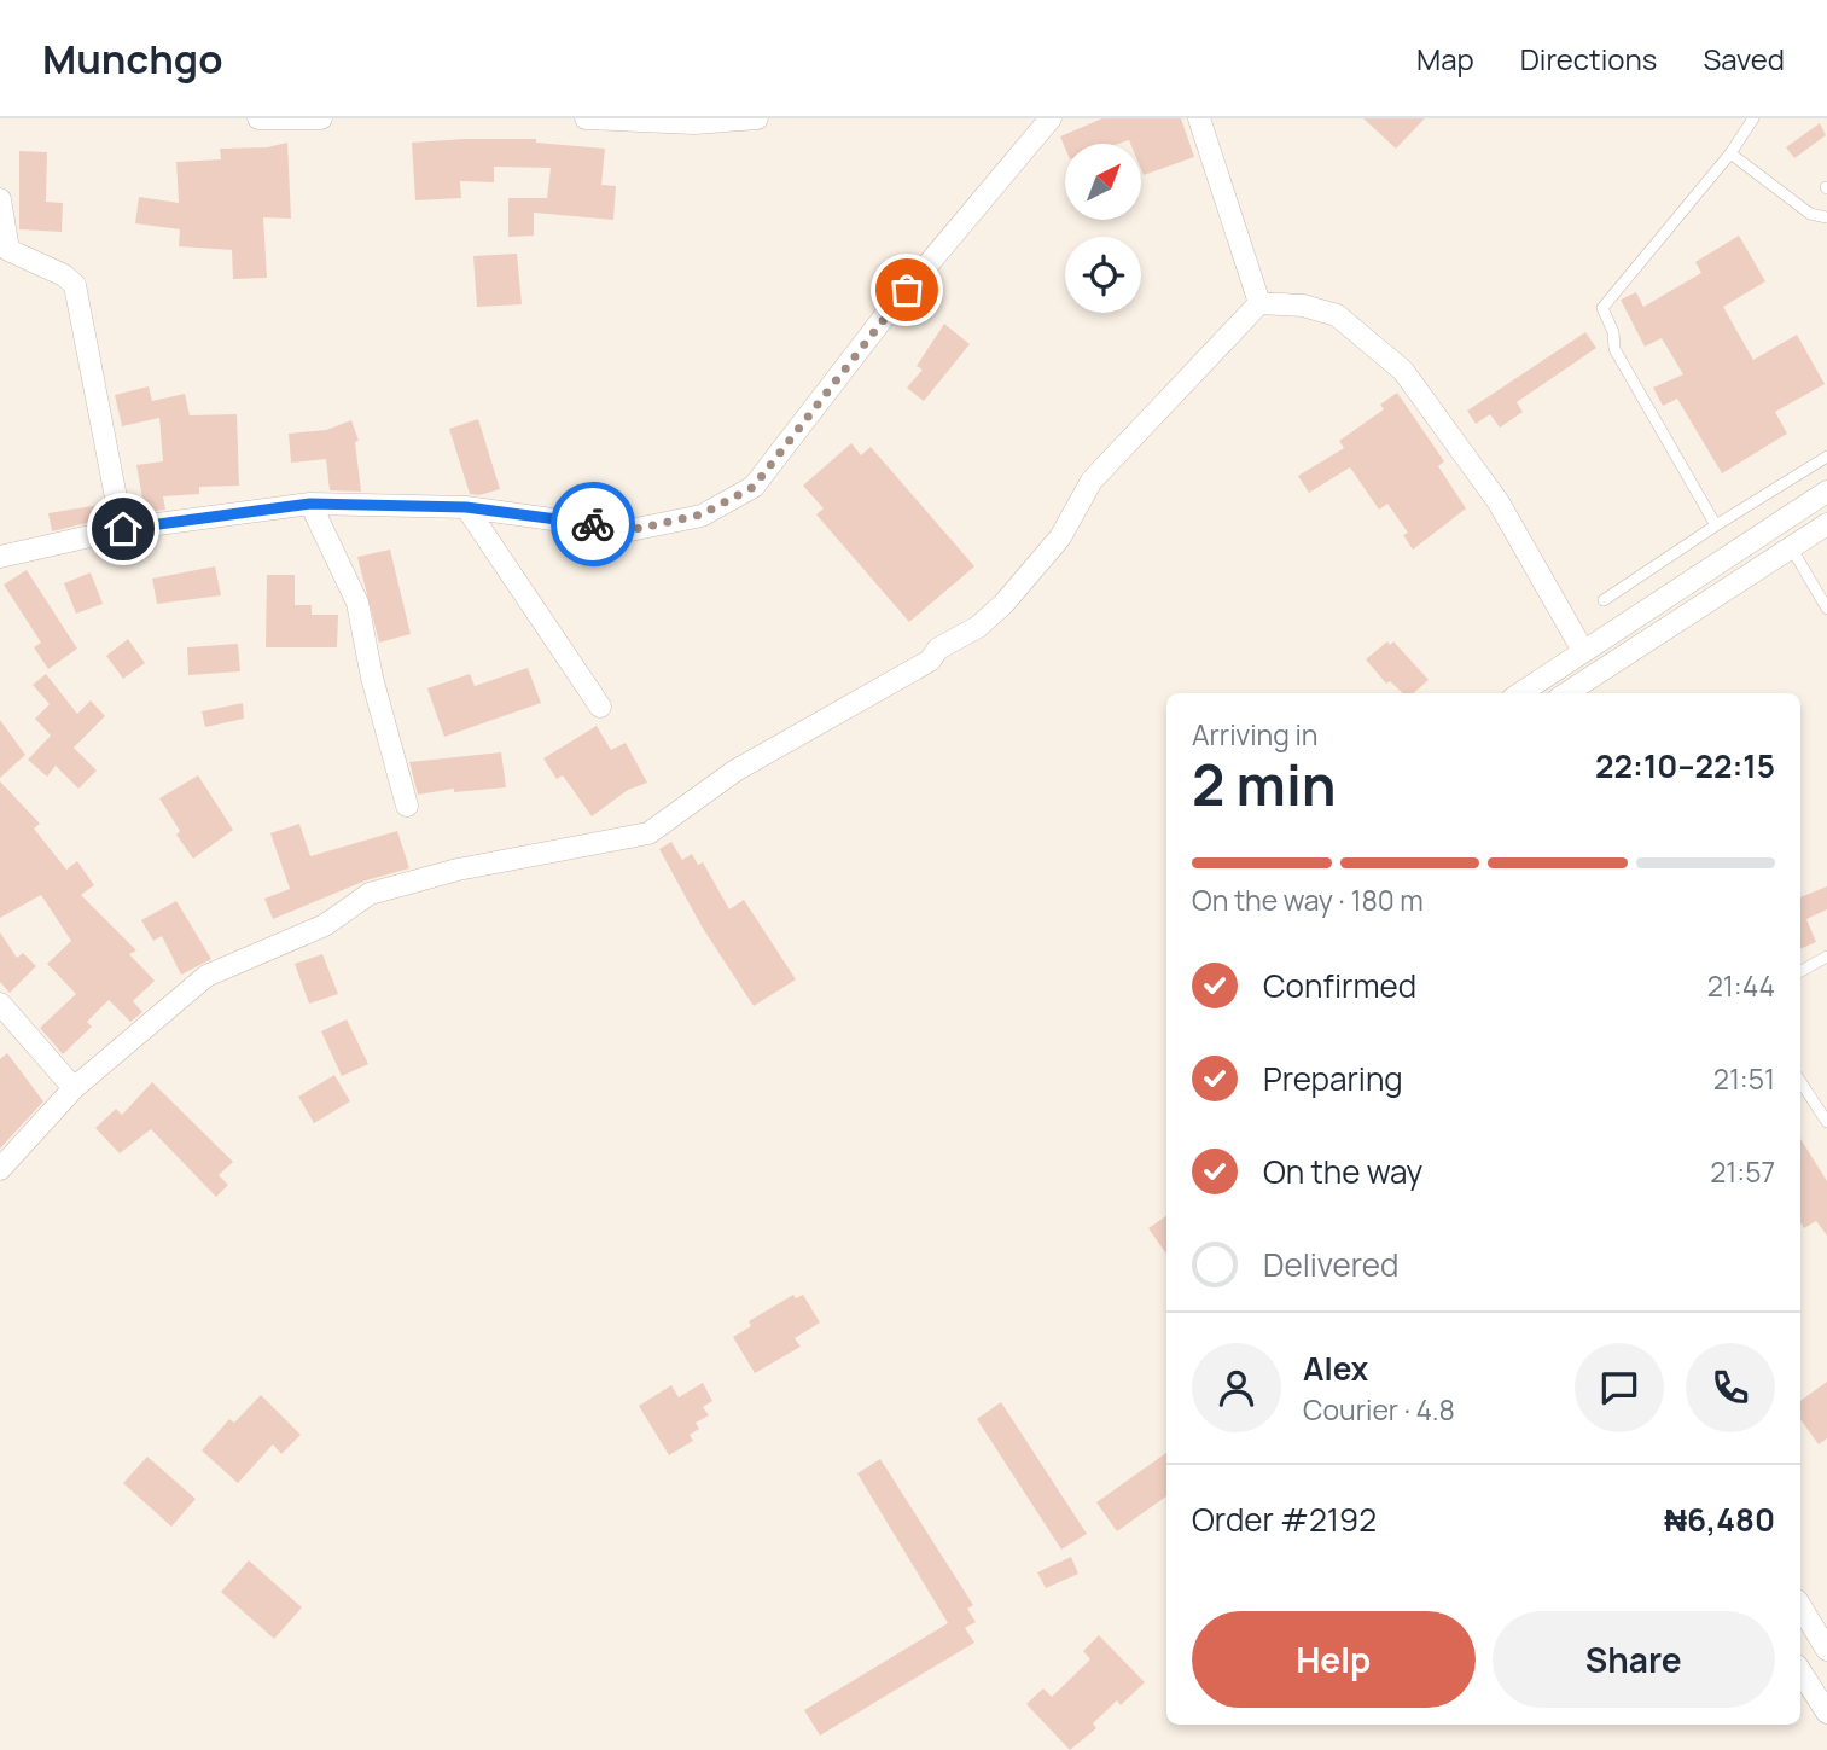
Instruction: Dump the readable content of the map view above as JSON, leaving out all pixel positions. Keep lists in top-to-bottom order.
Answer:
{
  "north": "top right",
  "page": {
    "header": "Munchgo",
    "nav": ["Map", "Directions", "Saved"],
    "heading": ["2 min", "Arriving in", "22:10–22:15"],
    "panel": [
      "Alex",
      "Courier · 4.8",
      "Order #2192",
      "₦6,480"
    ],
    "bar": "On the way · 180 m",
    "list": [
      ["Confirmed", "21:44"],
      ["Preparing", "21:51"],
      ["On the way", "21:57"],
      "Delivered"
    ],
    "buttons": ["Help", "Share"]
  }
}
